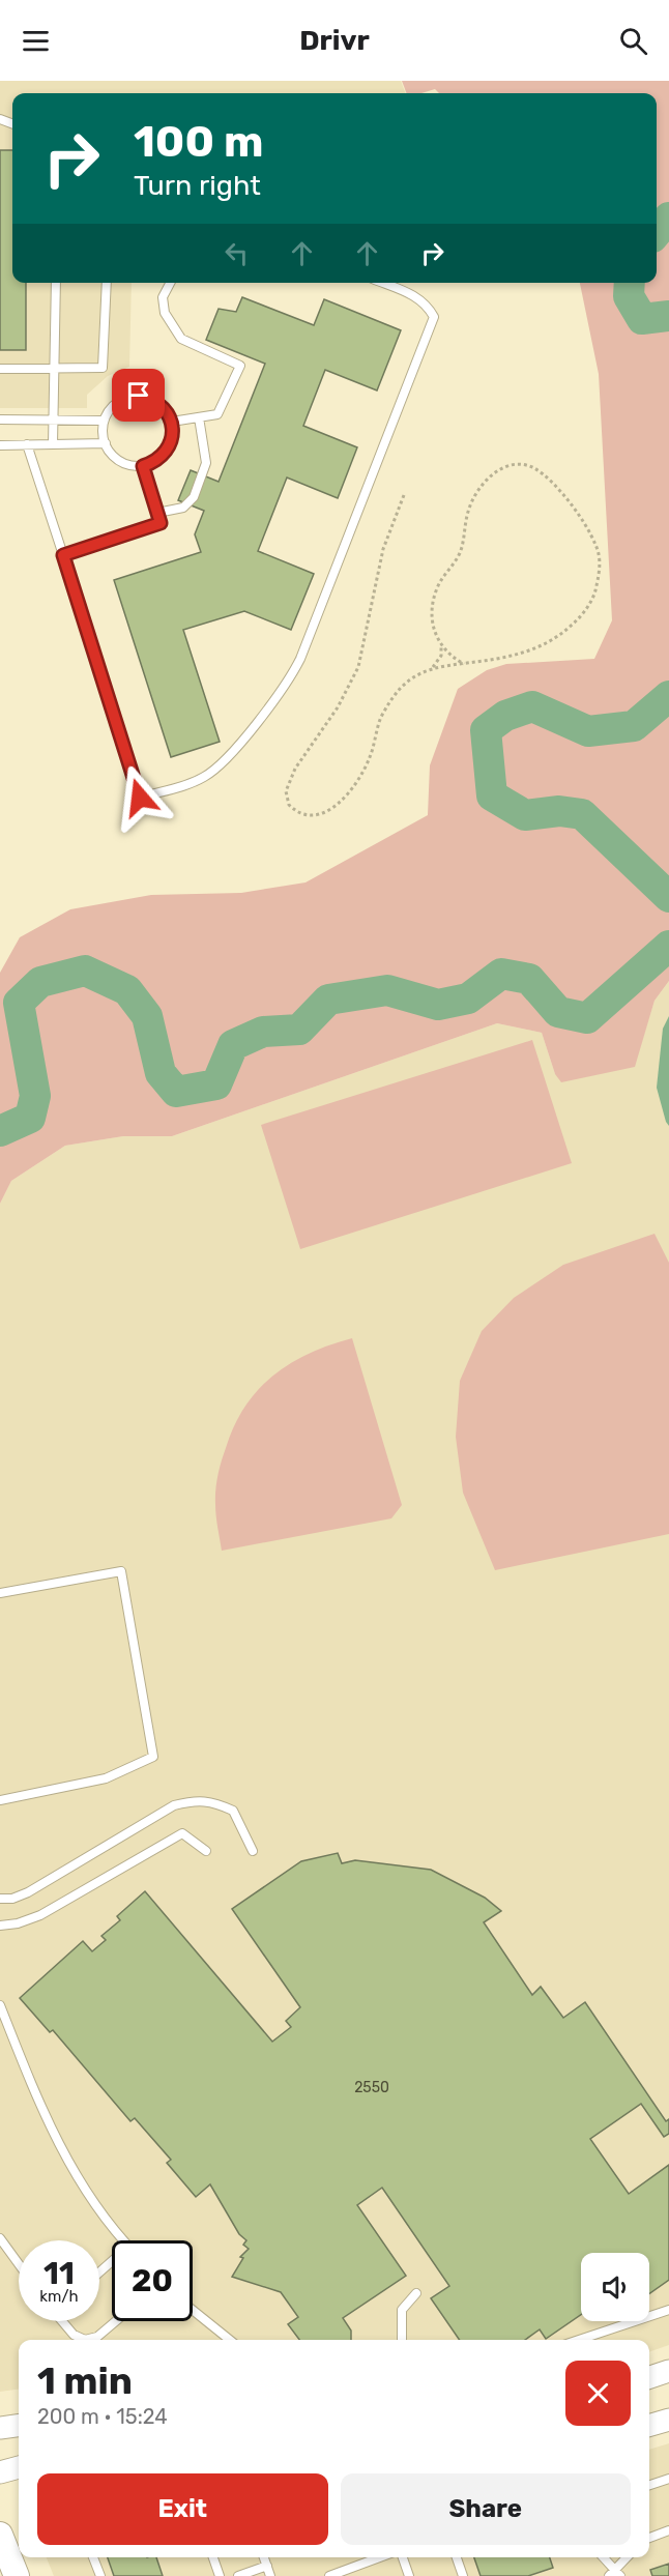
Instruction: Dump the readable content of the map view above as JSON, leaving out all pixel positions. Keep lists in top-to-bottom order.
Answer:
{
  "house_numbers": ["2550"],
  "page": {
    "header": "Drivr",
    "turn": ["100 m", "Turn right"],
    "speed": "11 km/h",
    "limit": "20",
    "heading": ["1 min", "200 m · 15:24"],
    "buttons": ["Exit", "Share"]
  }
}
